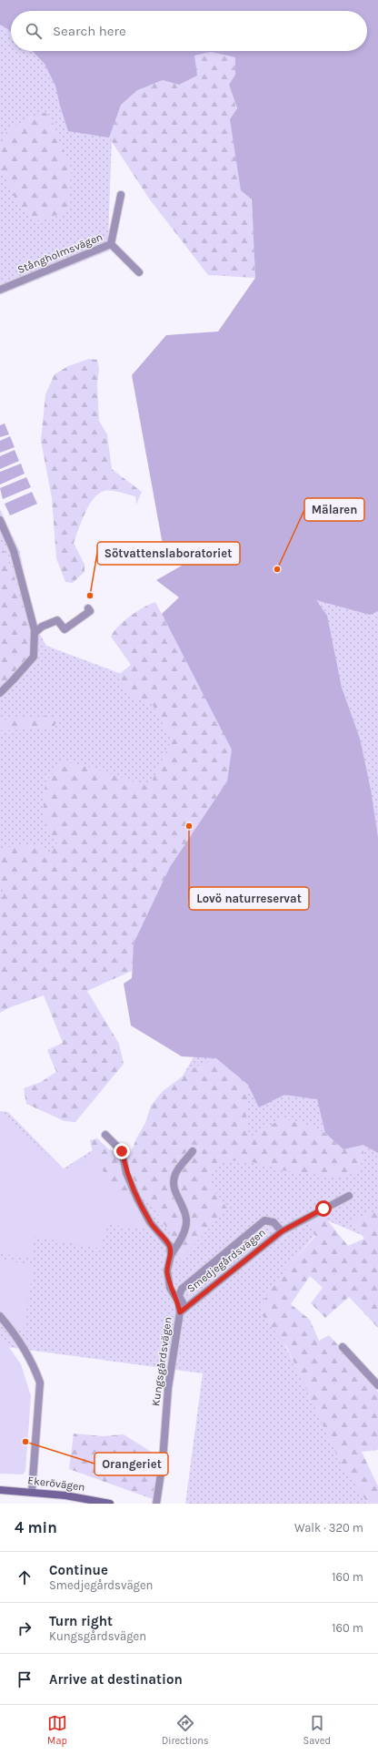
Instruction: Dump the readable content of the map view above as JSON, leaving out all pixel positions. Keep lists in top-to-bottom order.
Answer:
{
  "streets": {
    "main road": ["Ekerövägen"],
    "street": ["Stångholmsvägen", "Smedjegårdsvägen", "Kungsgårdsvägen"]
  },
  "crossings": [
    ["Smedjegårdsvägen", "Kungsgårdsvägen"]
  ],
  "places": [
    "Mälaren",
    "Sötvattenslaboratoriet",
    "Lovö naturreservat",
    "Orangeriet"
  ],
  "page": {
    "search": "Search here",
    "heading": ["4 min", "Walk · 320 m"],
    "list": [
      ["Continue", "Smedjegårdsvägen", "160 m"],
      ["Turn right", "Kungsgårdsvägen", "160 m"],
      "Arrive at destination"
    ],
    "nav": ["Map", "Directions", "Saved"]
  }
}
